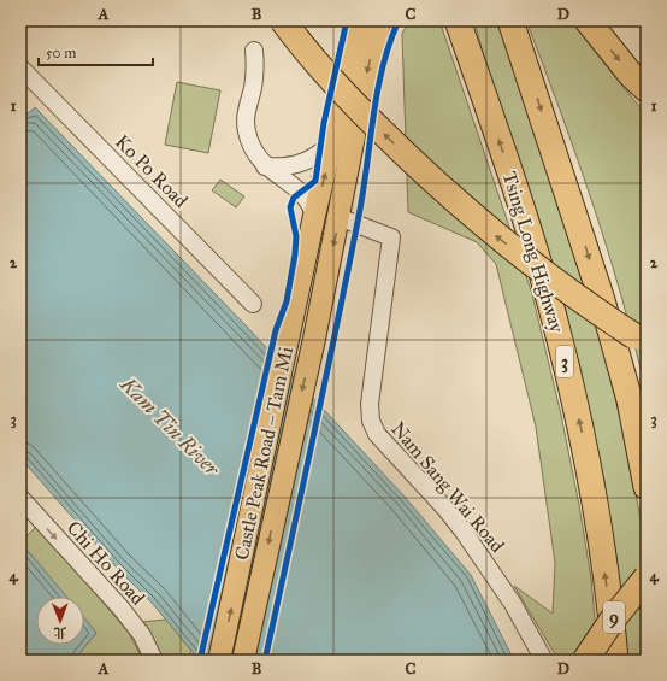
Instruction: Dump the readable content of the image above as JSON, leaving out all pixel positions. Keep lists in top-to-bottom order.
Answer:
{
  "streets": {
    "highway": ["Tsing Long Highway", "3", "9"],
    "main road": ["Castle Peak Road – Tam Mi"],
    "street": ["Ko Po Road", "Nam Sang Wai Road", "Chi Ho Road"]
  },
  "crossings": [
    ["Castle Peak Road – Tam Mi", "Nam Sang Wai Road"]
  ],
  "one_way": ["Chi Ho Road"],
  "water": ["Kam Tin River"],
  "scale_bar": "50 m",
  "north": "bottom",
  "grid": {
    "columns": [
      "A",
      "B",
      "C",
      "D"
    ],
    "rows": [
      "1",
      "2",
      "3",
      "4"
    ]
  }
}
